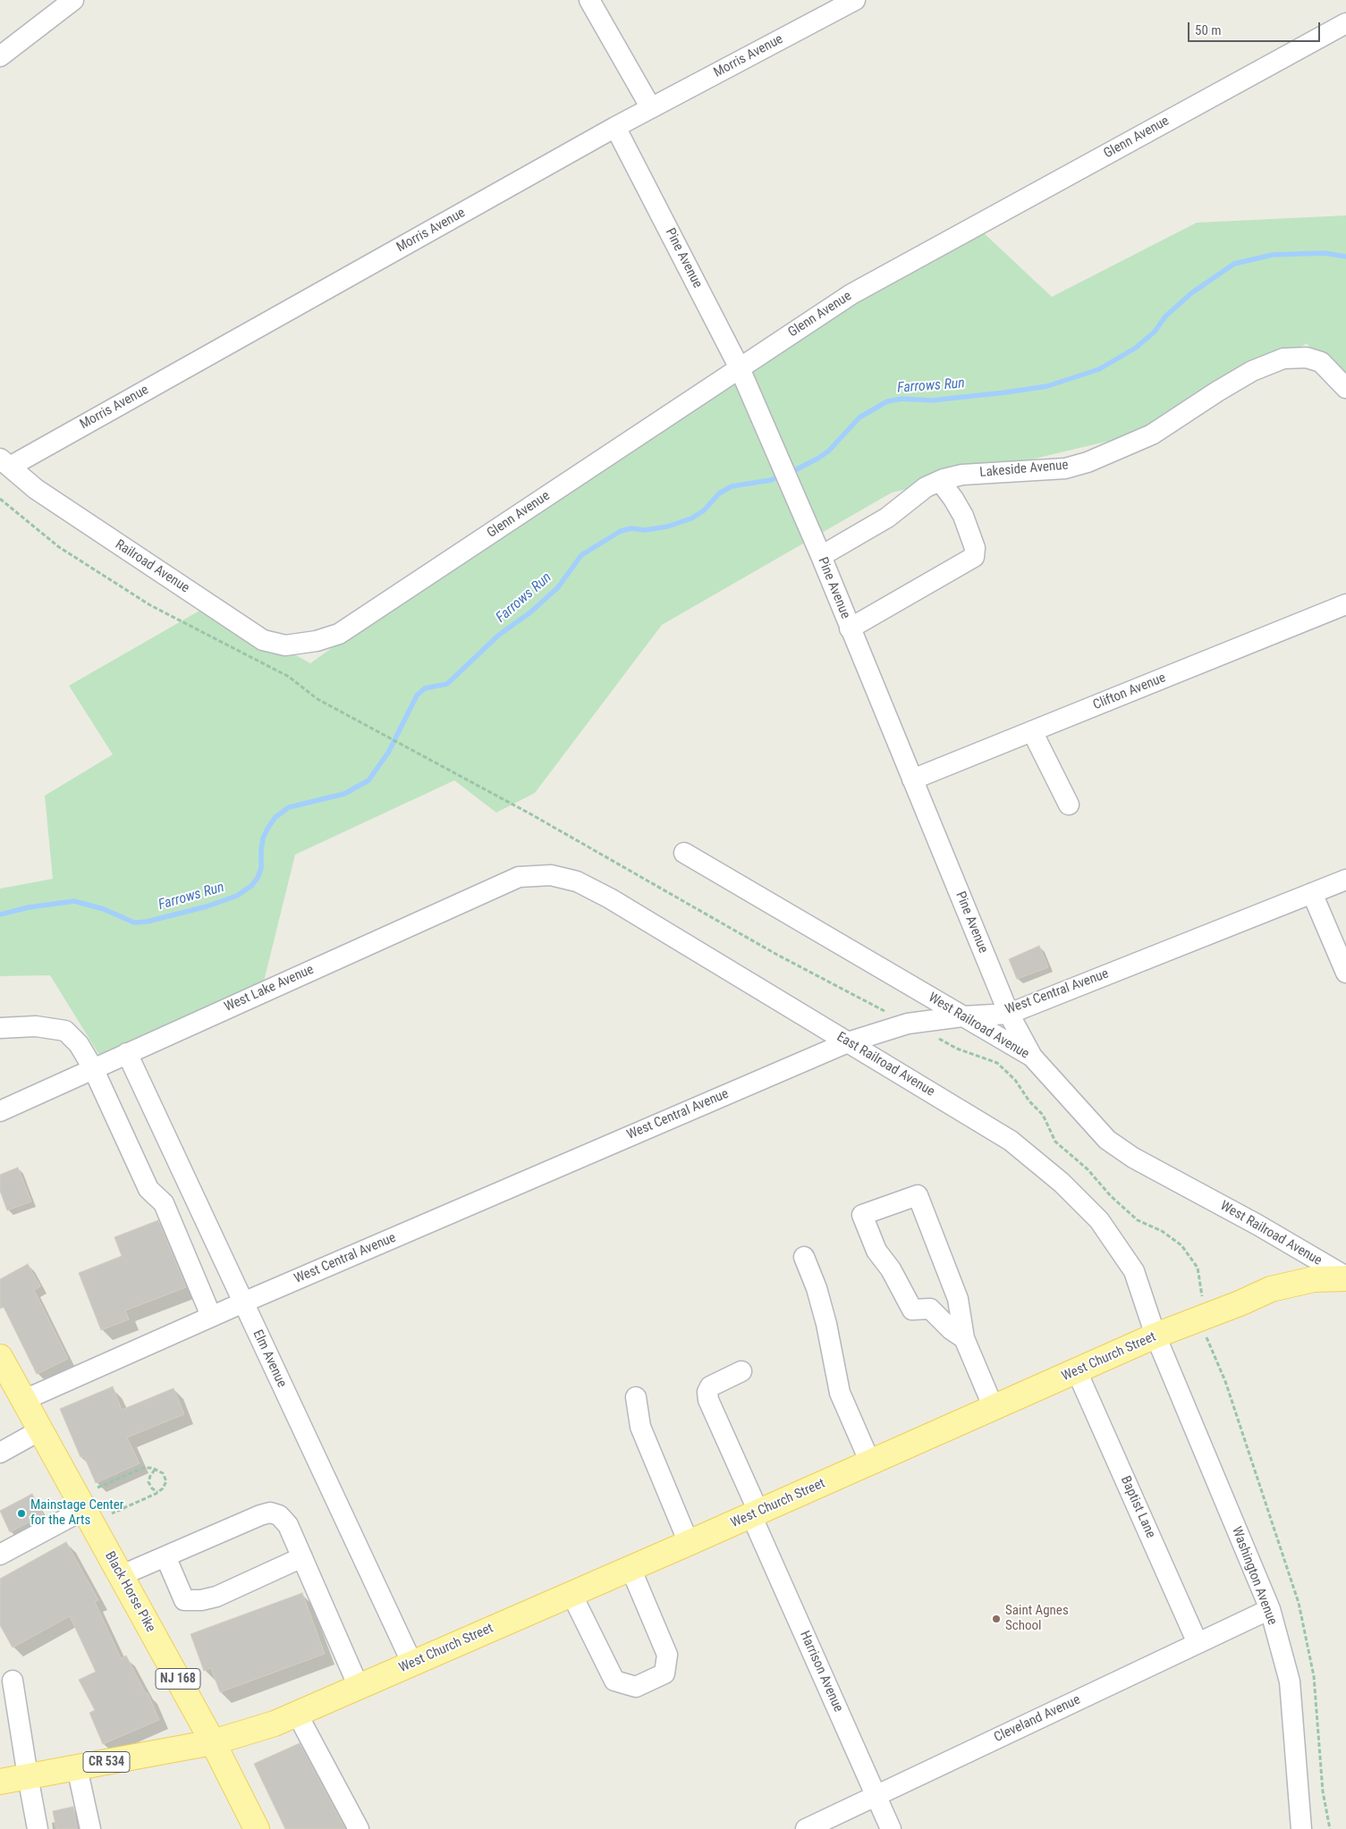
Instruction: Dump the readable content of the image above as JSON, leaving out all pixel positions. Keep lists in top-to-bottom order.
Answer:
{
  "streets": {
    "main road": [
      "West Church Street",
      "Black Horse Pike",
      "NJ 168",
      "CR 534"
    ],
    "street": [
      "Morris Avenue",
      "Glenn Avenue",
      "Pine Avenue",
      "Lakeside Avenue",
      "Railroad Avenue",
      "Clifton Avenue",
      "West Lake Avenue",
      "West Central Avenue",
      "West Railroad Avenue",
      "East Railroad Avenue",
      "Elm Avenue",
      "Baptist Lane",
      "Washington Avenue",
      "Harrison Avenue",
      "Cleveland Avenue"
    ]
  },
  "crossings": [
    ["Morris Avenue", "Pine Avenue"],
    ["Morris Avenue", "Railroad Avenue"],
    ["Glenn Avenue", "Pine Avenue"],
    ["Glenn Avenue", "Railroad Avenue"],
    ["Pine Avenue", "Lakeside Avenue"],
    ["Pine Avenue", "Clifton Avenue"],
    ["Pine Avenue", "West Central Avenue"],
    ["Pine Avenue", "West Railroad Avenue"],
    ["West Lake Avenue", "East Railroad Avenue"],
    ["West Lake Avenue", "Elm Avenue"],
    ["West Central Avenue", "West Railroad Avenue"],
    ["West Central Avenue", "East Railroad Avenue"],
    ["West Central Avenue", "Elm Avenue"],
    ["West Central Avenue", "Black Horse Pike"],
    ["West Railroad Avenue", "West Church Street"],
    ["East Railroad Avenue", "West Church Street"],
    ["East Railroad Avenue", "Washington Avenue"],
    ["West Church Street", "Elm Avenue"],
    ["West Church Street", "Baptist Lane"],
    ["West Church Street", "Washington Avenue"],
    ["West Church Street", "Black Horse Pike"],
    ["West Church Street", "Harrison Avenue"],
    ["West Church Street", "CR 534"],
    ["Baptist Lane", "Cleveland Avenue"],
    ["Washington Avenue", "Cleveland Avenue"],
    ["Black Horse Pike", "CR 534"],
    ["Harrison Avenue", "Cleveland Avenue"]
  ],
  "water": ["Farrows Run"],
  "places": ["Mainstage Center for the Arts", "Saint Agnes School"],
  "scale_bar": "50 m"
}
